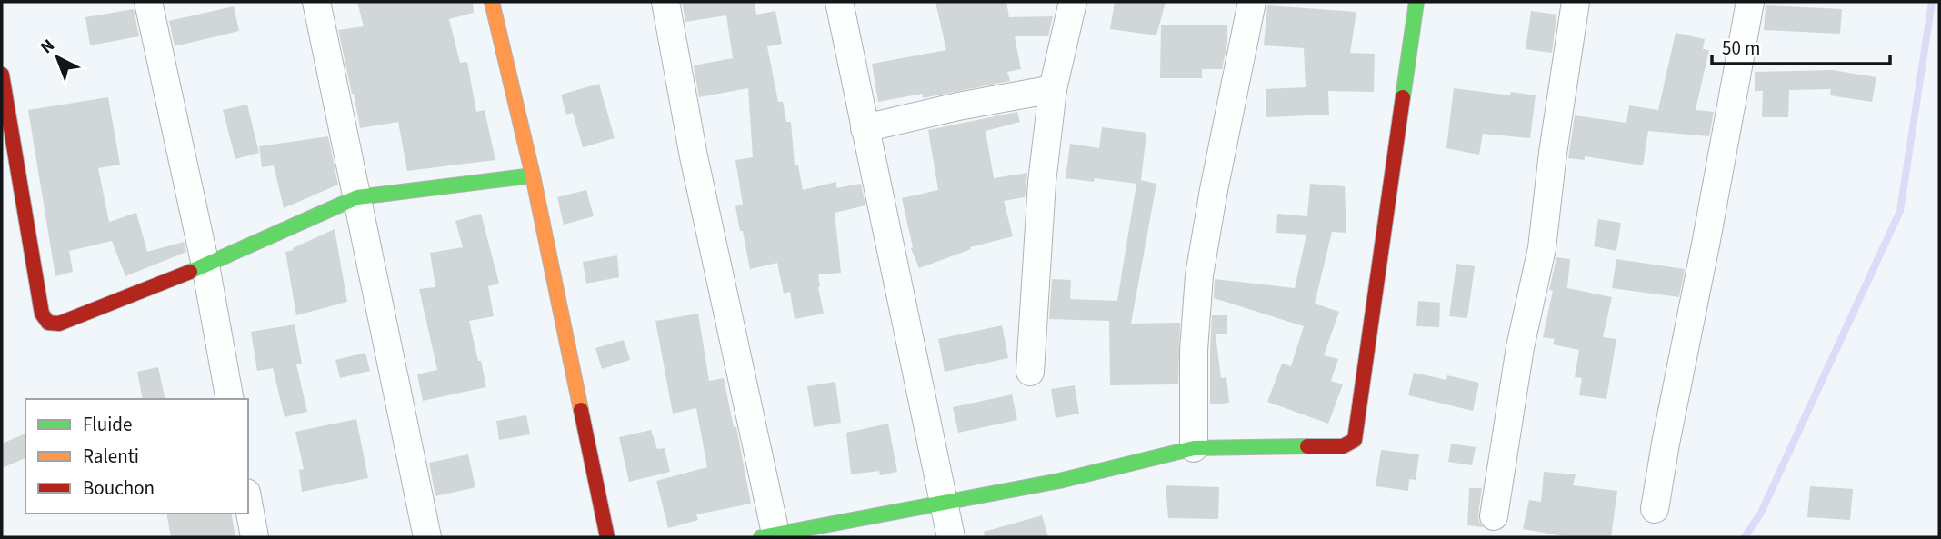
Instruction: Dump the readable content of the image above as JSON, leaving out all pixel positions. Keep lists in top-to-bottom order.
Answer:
{
  "legend": ["Fluide", "Ralenti", "Bouchon"],
  "scale_bar": "50 m",
  "north": "top left"
}
